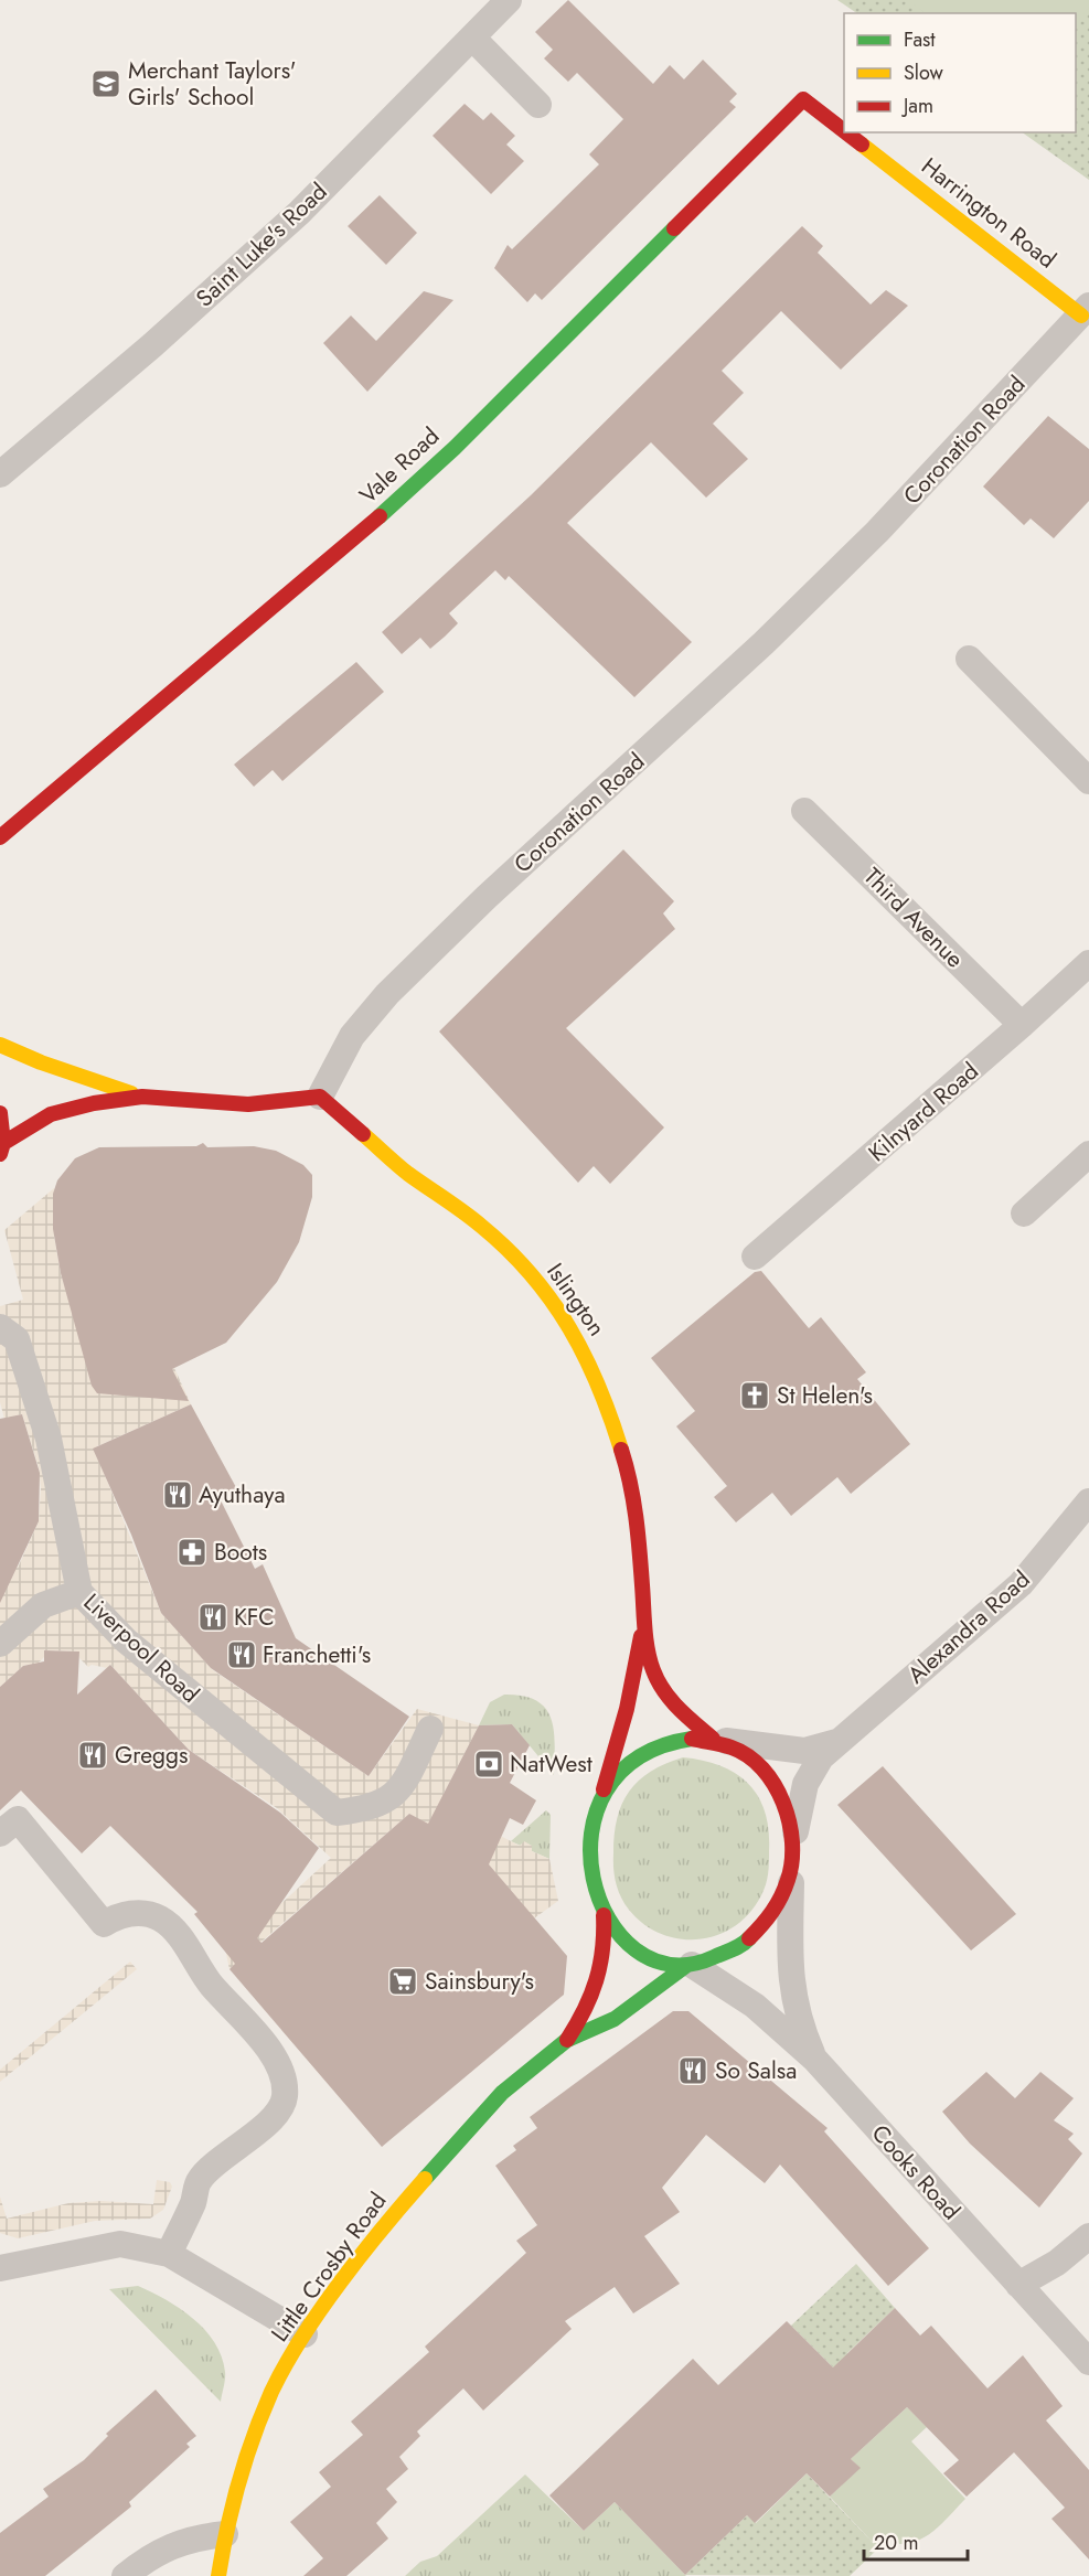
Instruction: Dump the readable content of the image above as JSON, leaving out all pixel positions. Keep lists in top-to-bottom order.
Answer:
{
  "streets": {
    "main road": [
      "Harrington Road",
      "Vale Road",
      "Islington",
      "Little Crosby Road"
    ],
    "street": [
      "Saint Luke's Road",
      "Coronation Road",
      "Third Avenue",
      "Kilnyard Road",
      "Alexandra Road",
      "Liverpool Road",
      "Cooks Road"
    ]
  },
  "crossings": [
    ["Harrington Road", "Coronation Road"],
    ["Harrington Road", "Vale Road"],
    ["Coronation Road", "Islington"],
    ["Third Avenue", "Kilnyard Road"],
    ["Islington", "Alexandra Road"],
    ["Islington", "Cooks Road"],
    ["Islington", "Little Crosby Road"],
    ["Alexandra Road", "Cooks Road"],
    ["Alexandra Road", "Little Crosby Road"],
    ["Cooks Road", "Little Crosby Road"]
  ],
  "places": {
    "school or university": ["Merchant Taylors' Girls' School"],
    "church": ["St Helen's"],
    "restaurant": [
      "Ayuthaya",
      "KFC",
      "Franchetti's",
      "Greggs",
      "So Salsa"
    ],
    "pharmacy": ["Boots"],
    "bank": ["NatWest"],
    "supermarket": ["Sainsbury's"]
  },
  "legend": ["Fast", "Slow", "Jam"],
  "scale_bar": "20 m"
}
